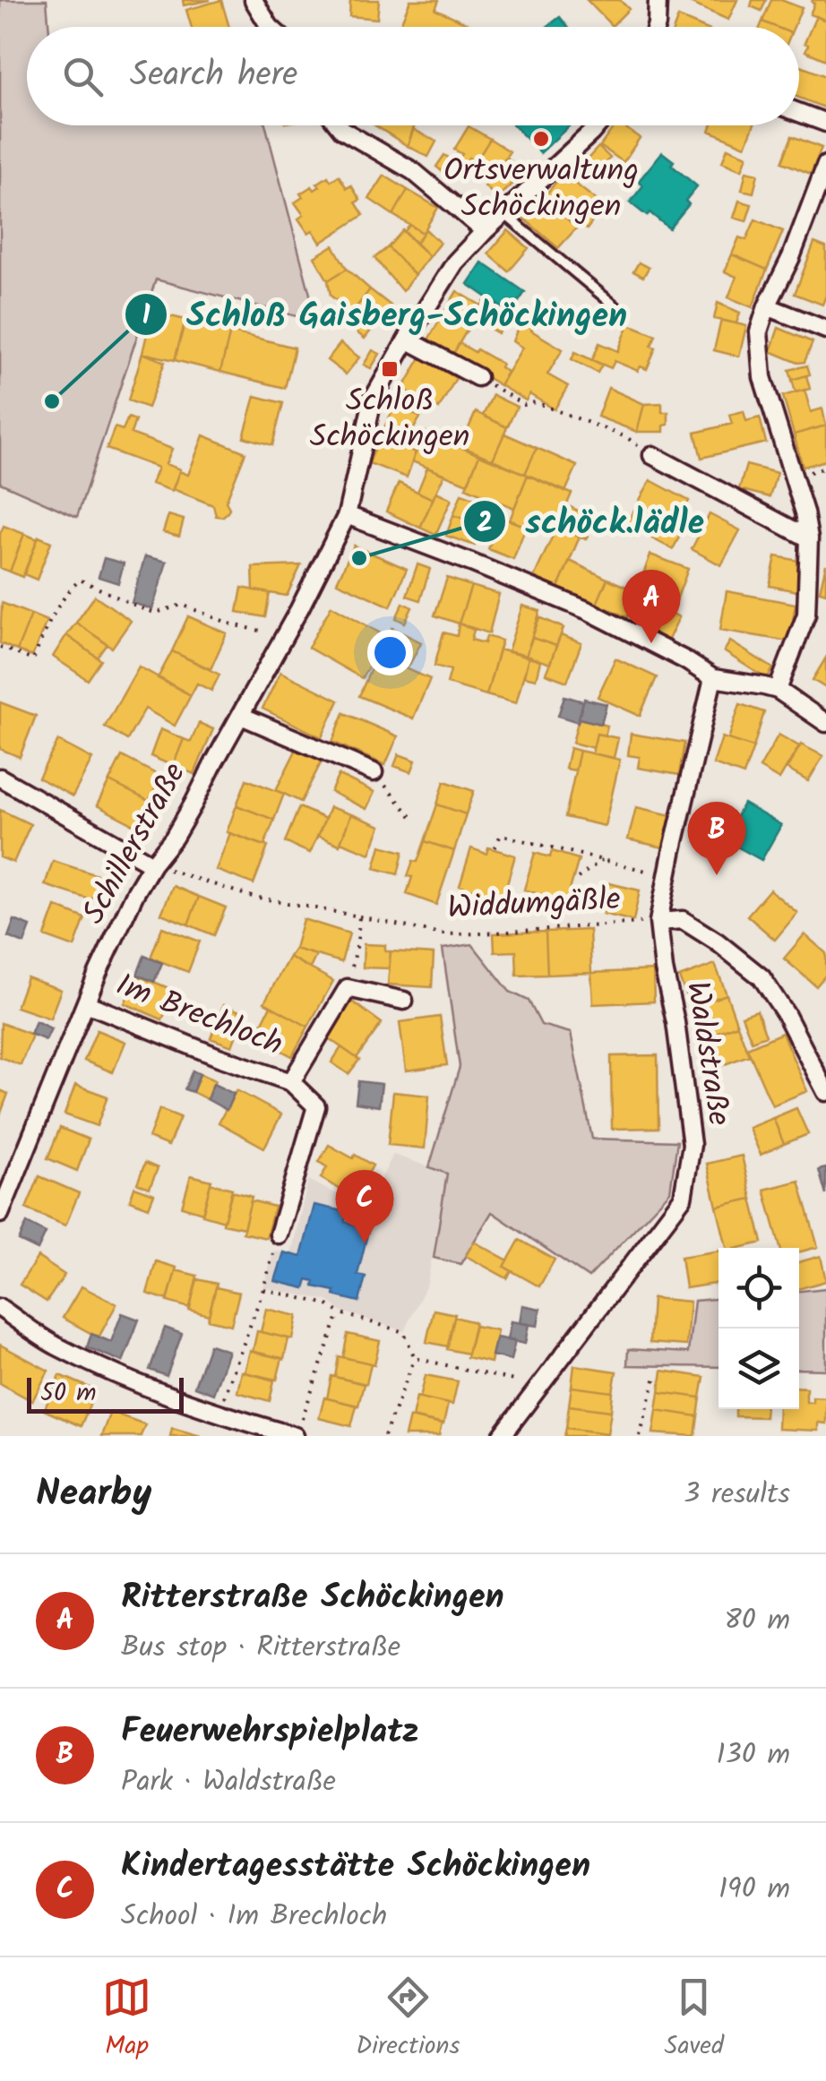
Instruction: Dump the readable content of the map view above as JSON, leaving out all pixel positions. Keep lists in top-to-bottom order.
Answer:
{
  "streets": {
    "street": ["Schillerstraße", "Im Brechloch", "Waldstraße"],
    "path": ["Widdumgäßle"]
  },
  "crossings": [
    ["Schillerstraße", "Widdumgäßle"],
    ["Schillerstraße", "Im Brechloch"],
    ["Widdumgäßle", "Waldstraße"]
  ],
  "places": {
    "other": ["Ortsverwaltung Schöckingen", "Schloß Gaisberg-Schöckingen", "schöck.lädle"],
    "transit": ["Schloß Schöckingen"]
  },
  "scale_bar": "50 m",
  "page": {
    "search": "Search here",
    "pins": ["A", "B", "C"],
    "scale": "50 m",
    "heading": ["Nearby", "3 results"],
    "list": [
      {
        "mark": "A",
        "name": "Ritterstraße Schöckingen",
        "note": "Bus stop · Ritterstraße",
        "value": "80 m"
      },
      {
        "mark": "B",
        "name": "Feuerwehrspielplatz",
        "note": "Park · Waldstraße",
        "value": "130 m"
      },
      {
        "mark": "C",
        "name": "Kindertagesstätte Schöckingen",
        "note": "School · Im Brechloch",
        "value": "190 m"
      }
    ],
    "nav": ["Map", "Directions", "Saved"]
  }
}
